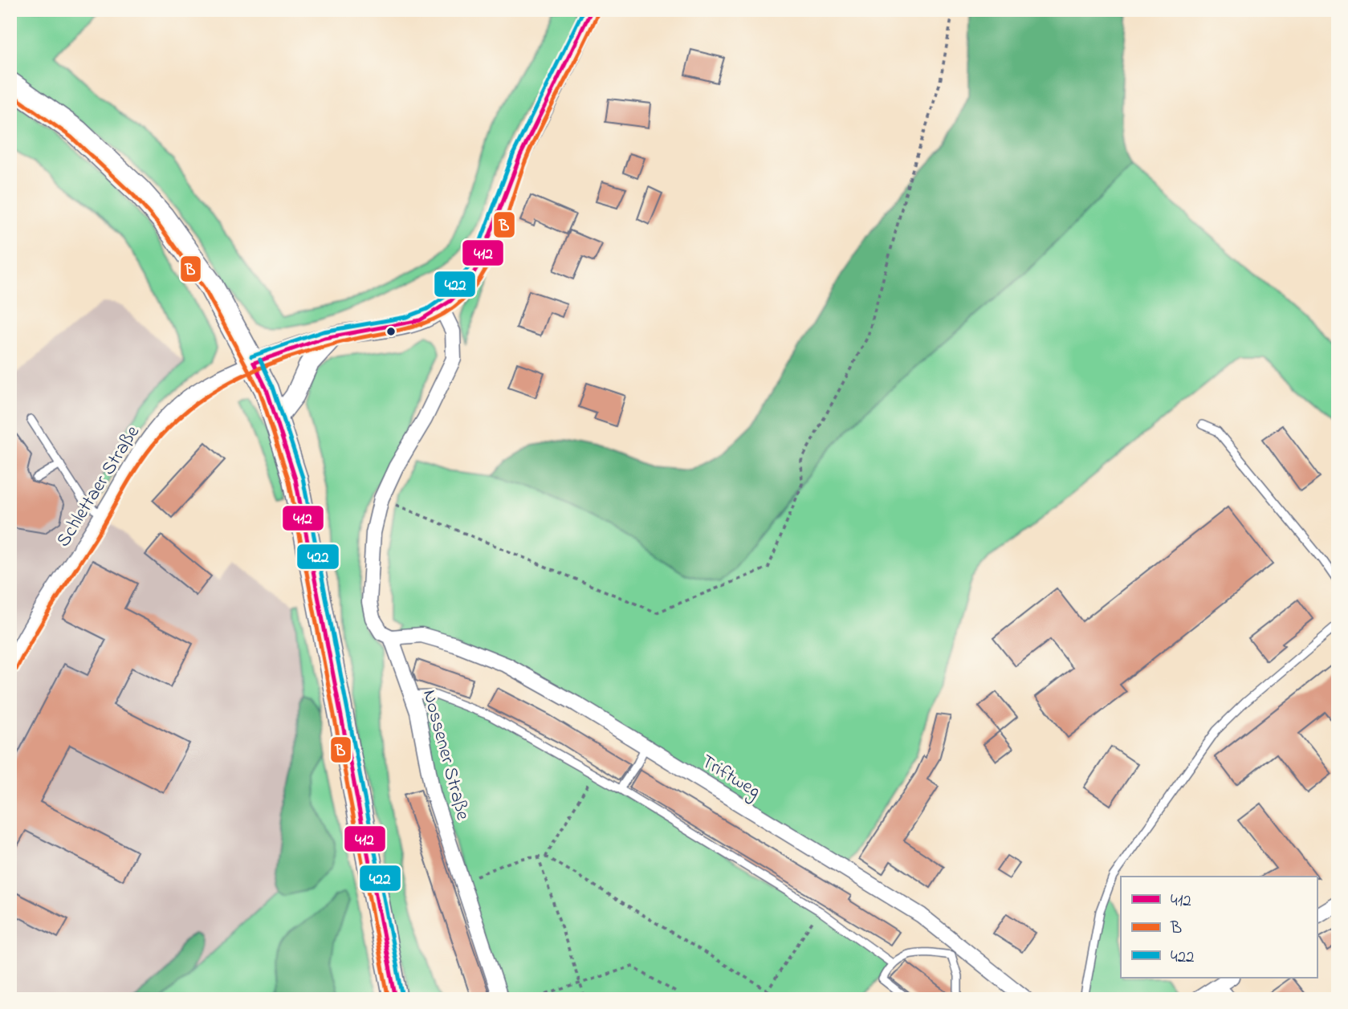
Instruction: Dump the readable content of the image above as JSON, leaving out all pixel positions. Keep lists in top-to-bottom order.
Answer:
{
  "streets": {
    "street": ["Schlettaer Straße", "Nossener Straße", "Triftweg"]
  },
  "crossings": [
    ["Nossener Straße", "Triftweg"]
  ],
  "lines": ["transit line 412", "transit line 422", "transit line B"],
  "legend": ["412", "B", "422"]
}
